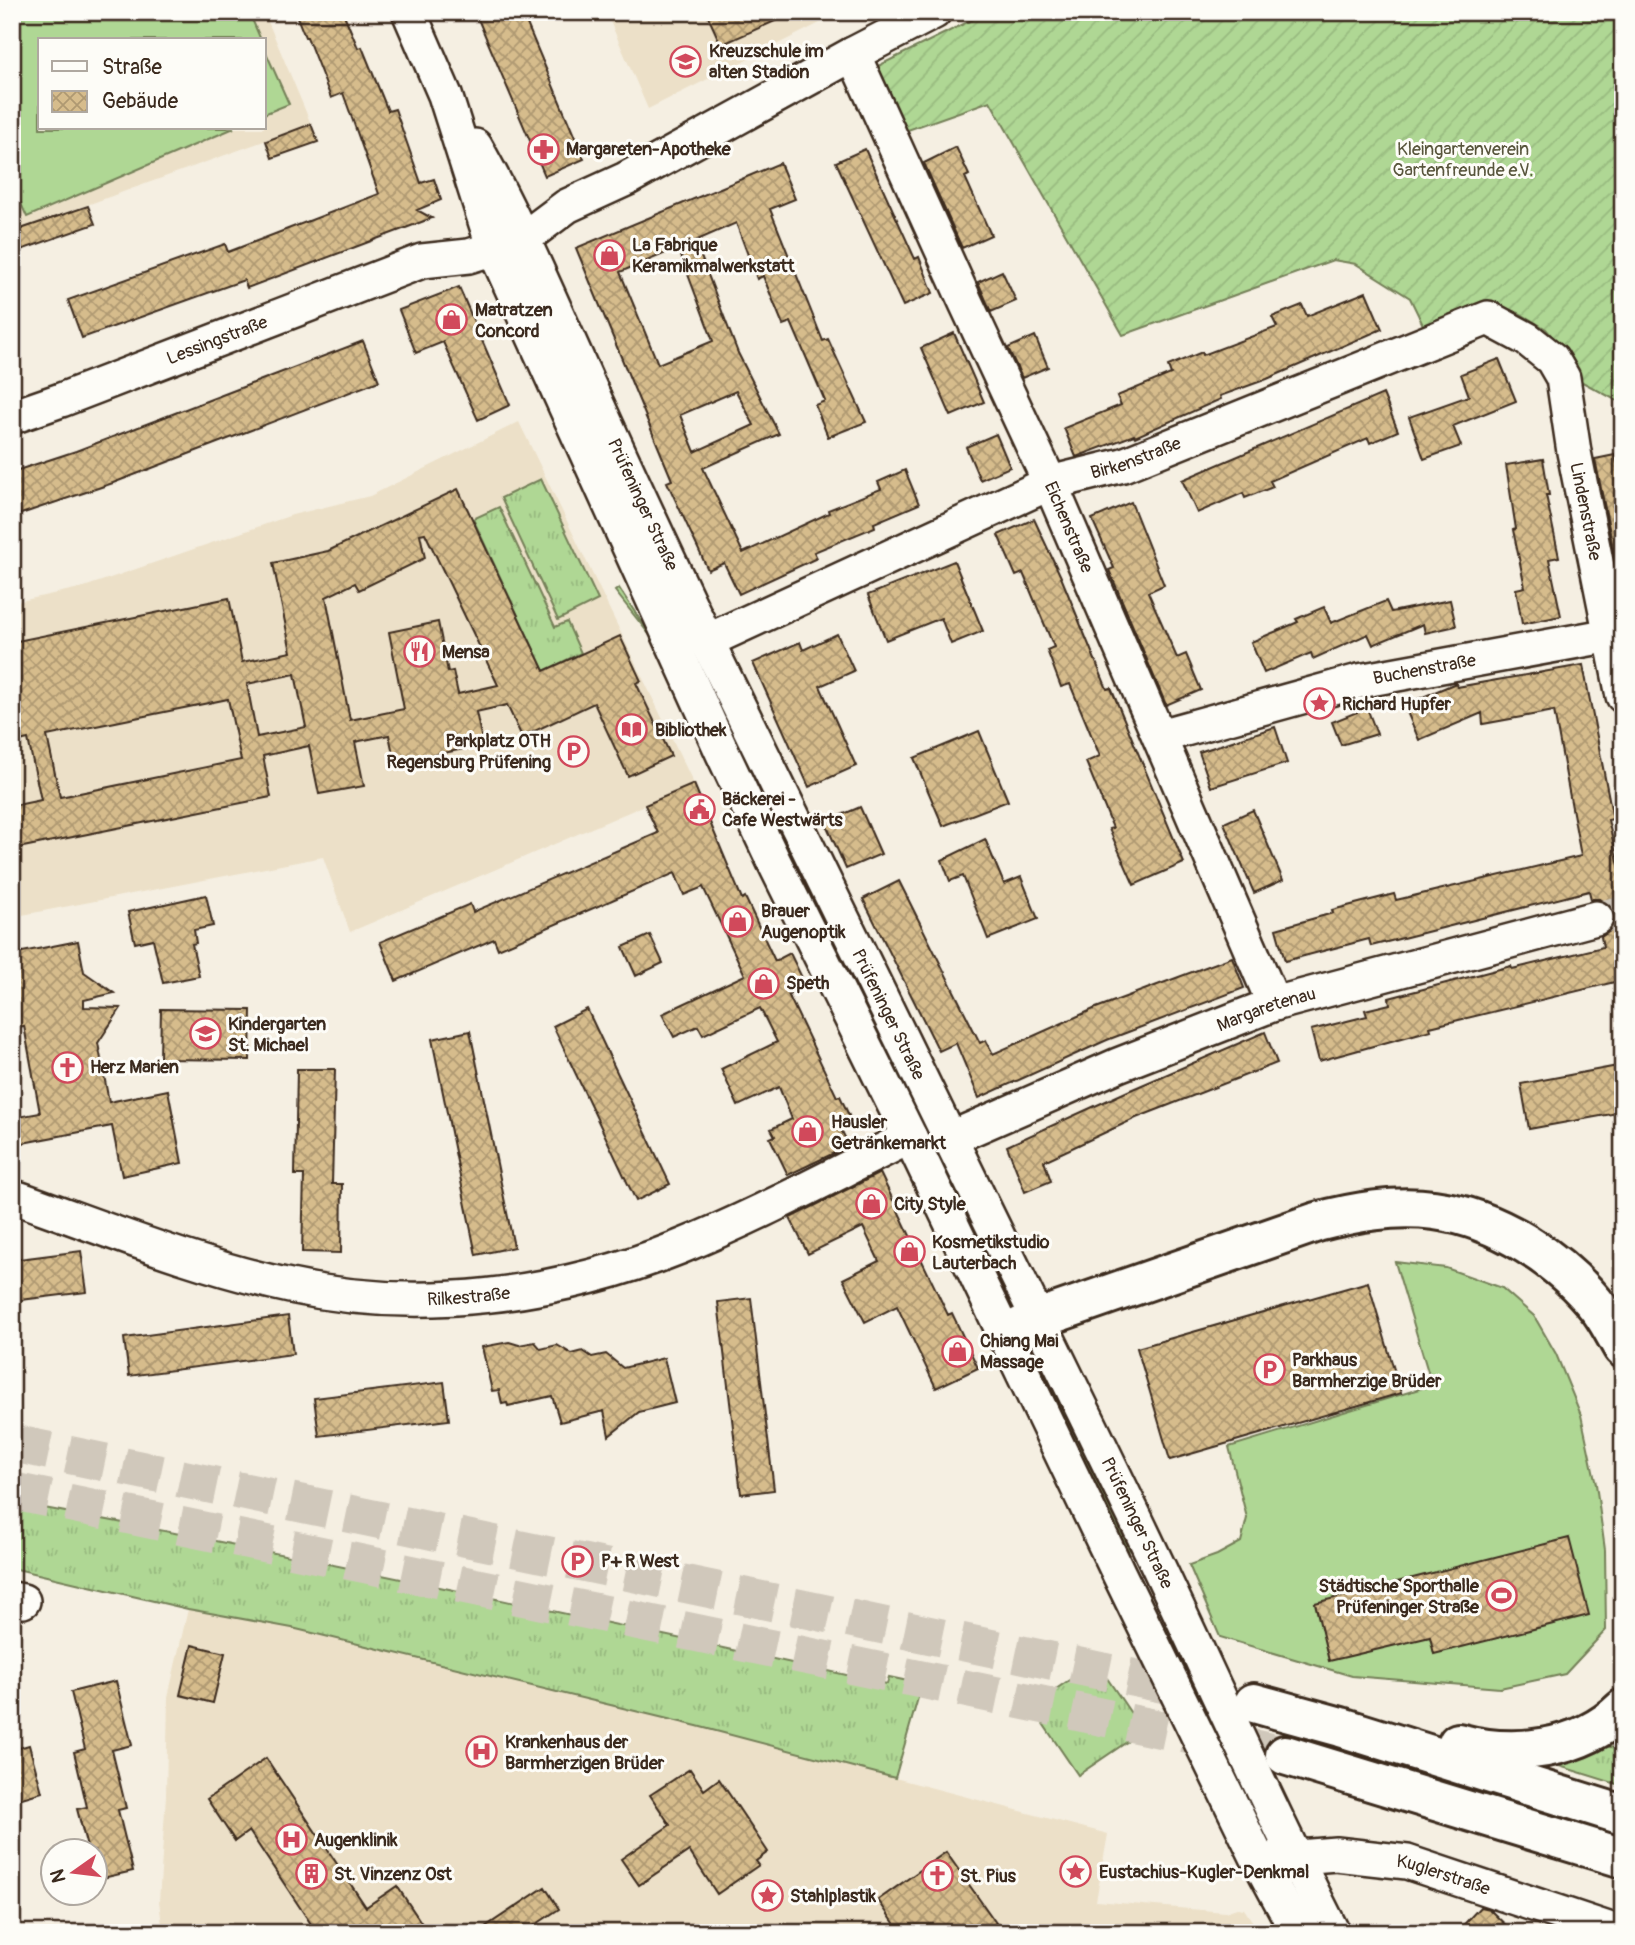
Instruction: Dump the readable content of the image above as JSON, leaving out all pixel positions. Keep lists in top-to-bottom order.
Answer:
{
  "streets": {
    "street": [
      "Lessingstraße",
      "Birkenstraße",
      "Prüfeninger Straße",
      "Lindenstraße",
      "Eichenstraße",
      "Buchenstraße",
      "Margaretenau",
      "Rilkestraße",
      "Kuglerstraße"
    ]
  },
  "crossings": [
    ["Lessingstraße", "Prüfeninger Straße"],
    ["Lessingstraße", "Eichenstraße"],
    ["Birkenstraße", "Prüfeninger Straße"],
    ["Birkenstraße", "Lindenstraße"],
    ["Birkenstraße", "Eichenstraße"],
    ["Prüfeninger Straße", "Margaretenau"],
    ["Prüfeninger Straße", "Rilkestraße"],
    ["Prüfeninger Straße", "Kuglerstraße"],
    ["Lindenstraße", "Buchenstraße"],
    ["Eichenstraße", "Buchenstraße"],
    ["Eichenstraße", "Margaretenau"]
  ],
  "parks": ["Kleingartenverein Gartenfreunde e.V."],
  "places": {
    "school or university": ["Kreuzschule im alten Stadion", "Kindergarten St. Michael"],
    "pharmacy": ["Margareten-Apotheke"],
    "shop": [
      "La Fabrique Keramikmalwerkstatt",
      "Matratzen Concord",
      "Brauer Augenoptik",
      "Speth",
      "Hausler Getränkemarkt",
      "City Style",
      "Kosmetikstudio Lauterbach",
      "Chiang Mai Massage"
    ],
    "restaurant": ["Mensa"],
    "place": ["Richard Hupfer", "Eustachius-Kugler-Denkmal", "Stahlplastik"],
    "library": ["Bibliothek"],
    "parking": ["Parkplatz OTH Regensburg Prüfening", "Parkhaus Barmherzige Brüder", "P+ R West"],
    "public building": ["Bäckerei - Cafe Westwärts"],
    "church": ["Herz Marien", "St. Pius"],
    "sports": ["Städtische Sporthalle Prüfeninger Straße"],
    "hospital": ["Krankenhaus der Barmherzigen Brüder", "Augenklinik"],
    "building": ["St. Vinzenz Ost"]
  },
  "legend": ["Straße", "Gebäude"],
  "north": "left"
}
